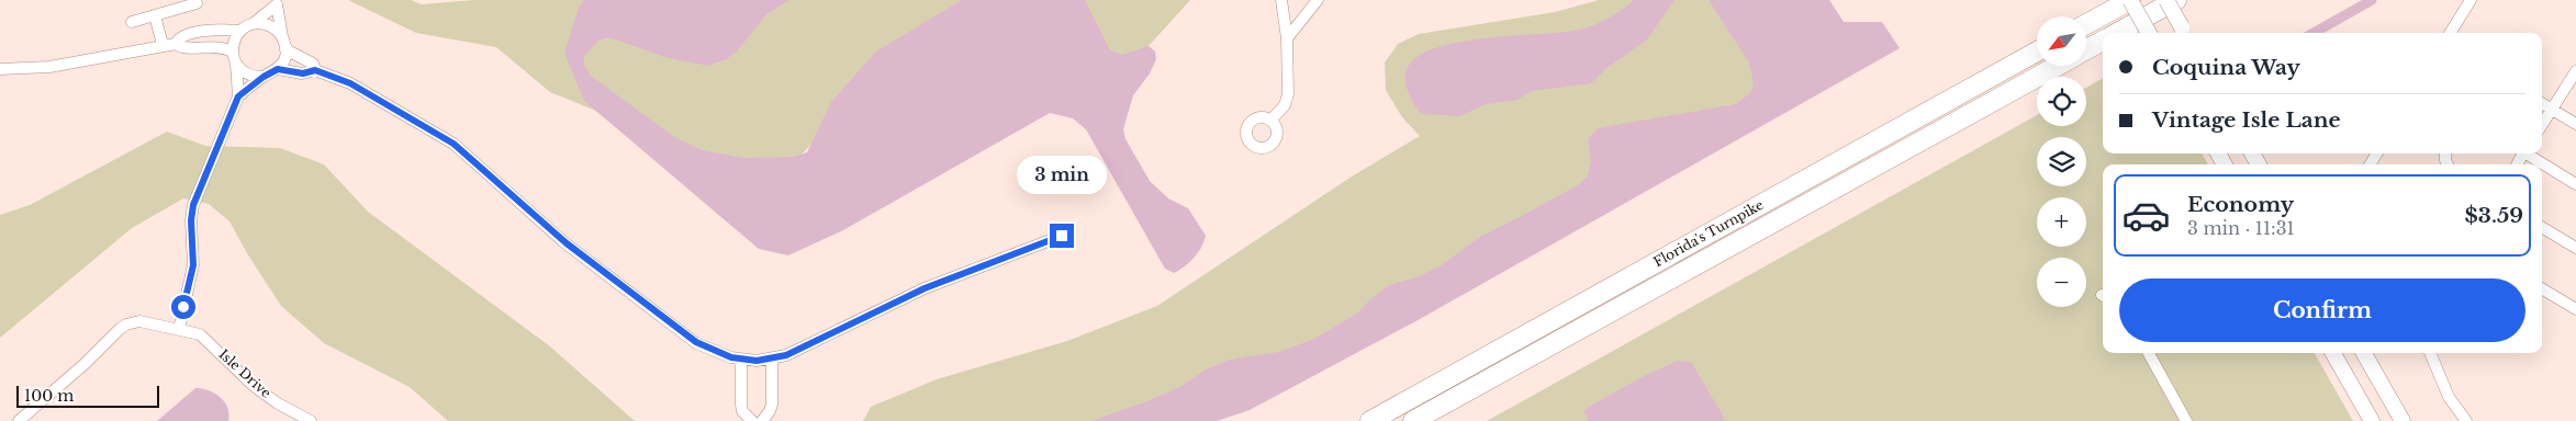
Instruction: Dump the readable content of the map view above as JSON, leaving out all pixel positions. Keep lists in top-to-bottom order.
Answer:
{
  "streets": {
    "highway": ["Florida's Turnpike"],
    "street": ["Isle Drive"]
  },
  "scale_bar": "100 m",
  "north": "bottom left",
  "page": {
    "map_buttons": ["+", "−"],
    "banner": ["Coquina Way", "Vintage Isle Lane"],
    "bubble": "3 min",
    "list": [
      {
        "name": "Economy",
        "note": "3 min · 11:31",
        "value": "$3.59"
      }
    ],
    "buttons": "Confirm",
    "scale": "100 m"
  }
}
